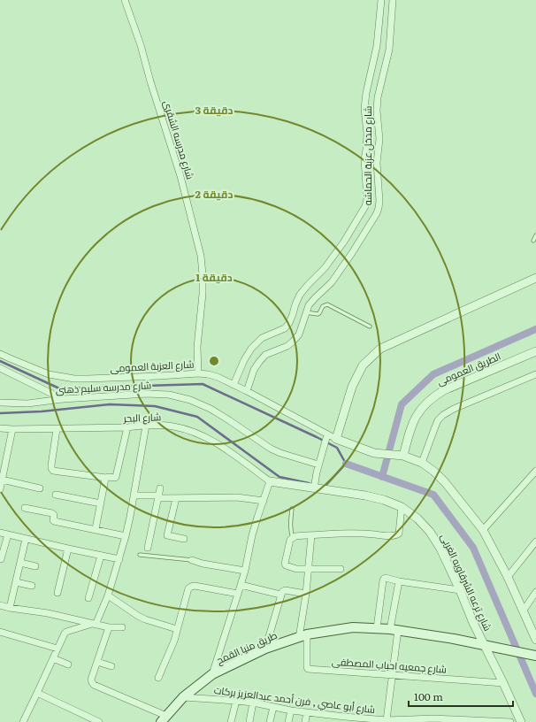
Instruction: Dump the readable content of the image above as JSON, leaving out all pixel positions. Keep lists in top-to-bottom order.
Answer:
{
  "streets": {
    "main road": ["طريق منيا القمح"],
    "street": [
      "شارع مدرسه الشقرى",
      "شارع مدخل عزبة الحماشه",
      "شارع العزبة العمومى",
      "الطريق العمومى",
      "شارع مدرسه سليم ذهنى",
      "شارع البحر",
      "شارع ترعه الشرقاويه الغربى",
      "شارع جمعيه احباب المصطفى",
      "شارع أبو عاصي , فرن أحمد عبدالعزيز بركات"
    ]
  },
  "crossings": [
    ["شارع مدرسه الشقرى", "شارع العزبة العمومى"],
    ["شارع مدخل عزبة الحماشه", "شارع العزبة العمومى"],
    ["شارع البحر", "شارع ترعه الشرقاويه الغربى"],
    ["شارع ترعه الشرقاويه الغربى", "طريق منيا القمح"],
    ["شارع ترعه الشرقاويه الغربى", "شارع جمعيه احباب المصطفى"],
    ["طريق منيا القمح", "شارع جمعيه احباب المصطفى"],
    ["طريق منيا القمح", "شارع أبو عاصي , فرن أحمد عبدالعزيز بركات"]
  ],
  "scale_bar": "100 m",
  "rings": ["3 دقيقة", "2 دقيقة", "1 دقيقة"]
}
